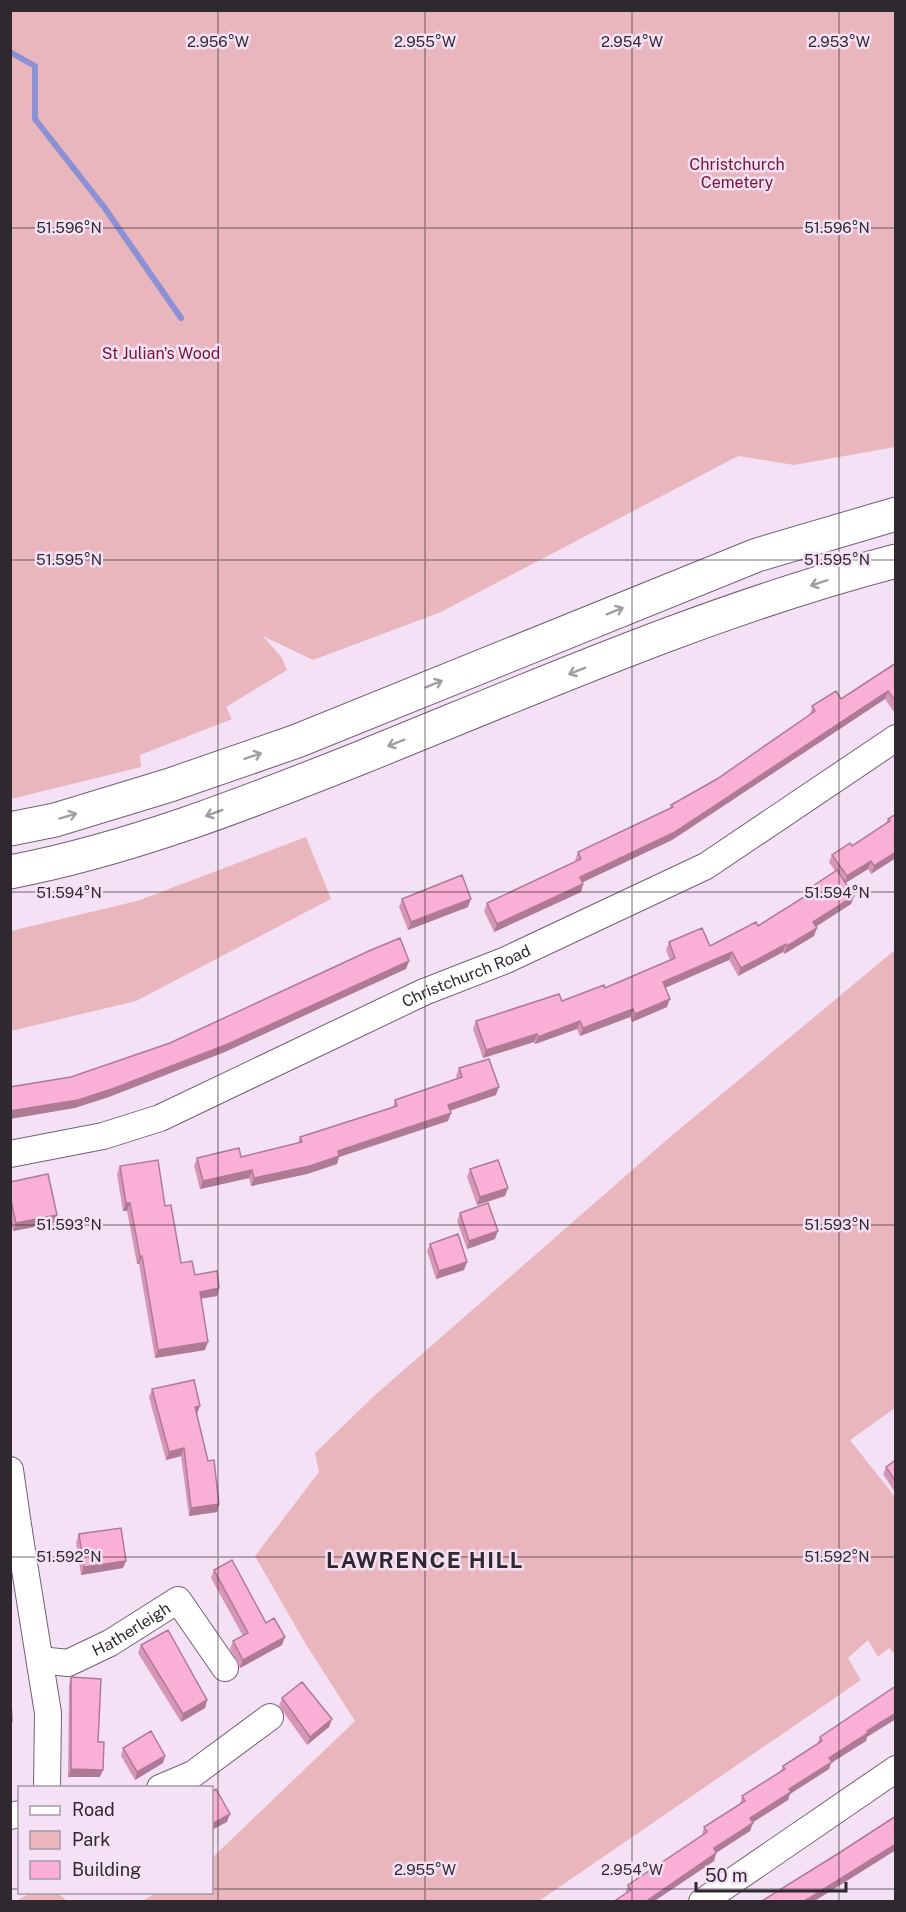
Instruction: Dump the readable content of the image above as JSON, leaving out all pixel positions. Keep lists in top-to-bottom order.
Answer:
{
  "streets": {
    "street": ["Christchurch Road", "Hatherleigh"]
  },
  "districts": ["LAWRENCE HILL"],
  "parks": ["Christchurch Cemetery", "St Julian's Wood"],
  "legend": ["Road", "Park", "Building"],
  "scale_bar": "50 m",
  "coordinates": [
    "2.956°W",
    "2.955°W",
    "2.954°W",
    "2.953°W",
    "51.596°N",
    "51.595°N",
    "51.594°N",
    "51.593°N",
    "51.592°N"
  ]
}
